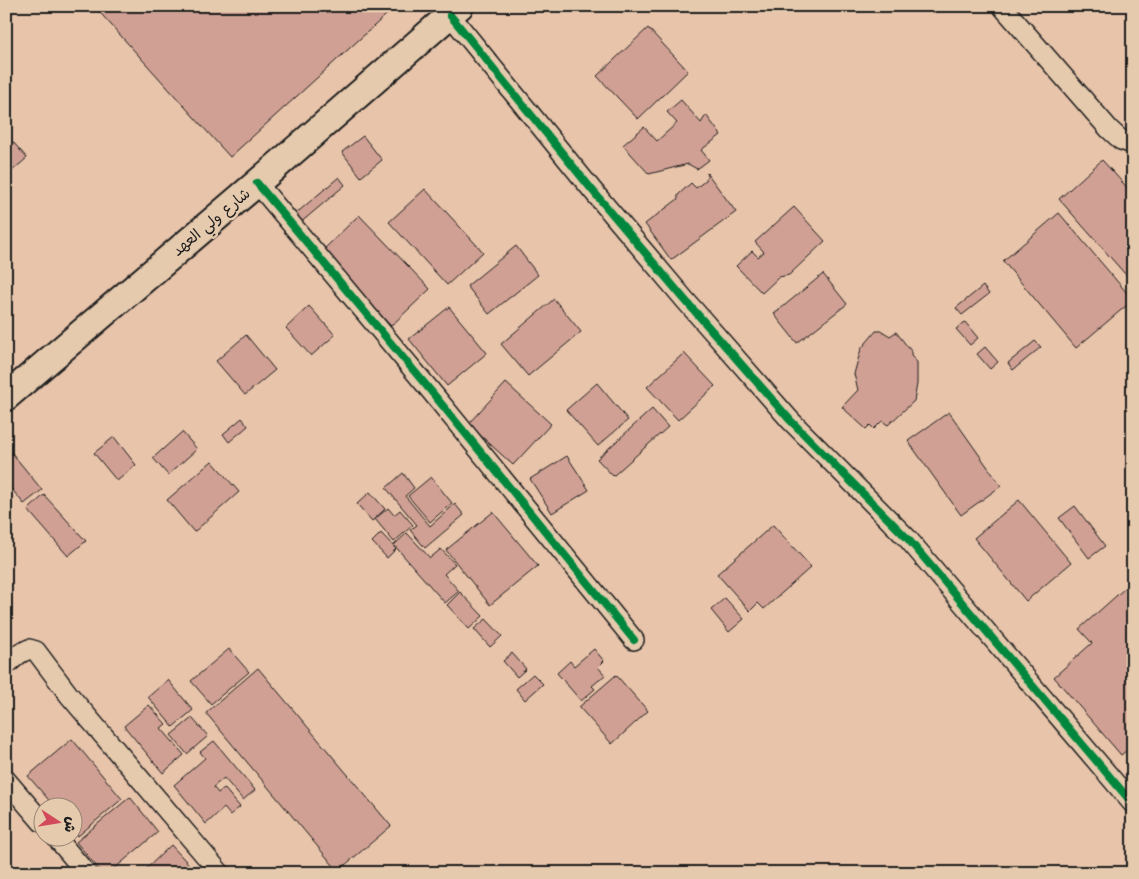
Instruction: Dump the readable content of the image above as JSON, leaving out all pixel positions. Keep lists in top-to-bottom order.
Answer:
{
  "streets": {
    "main road": ["شارع ولي العهد"]
  },
  "north": "right"
}
